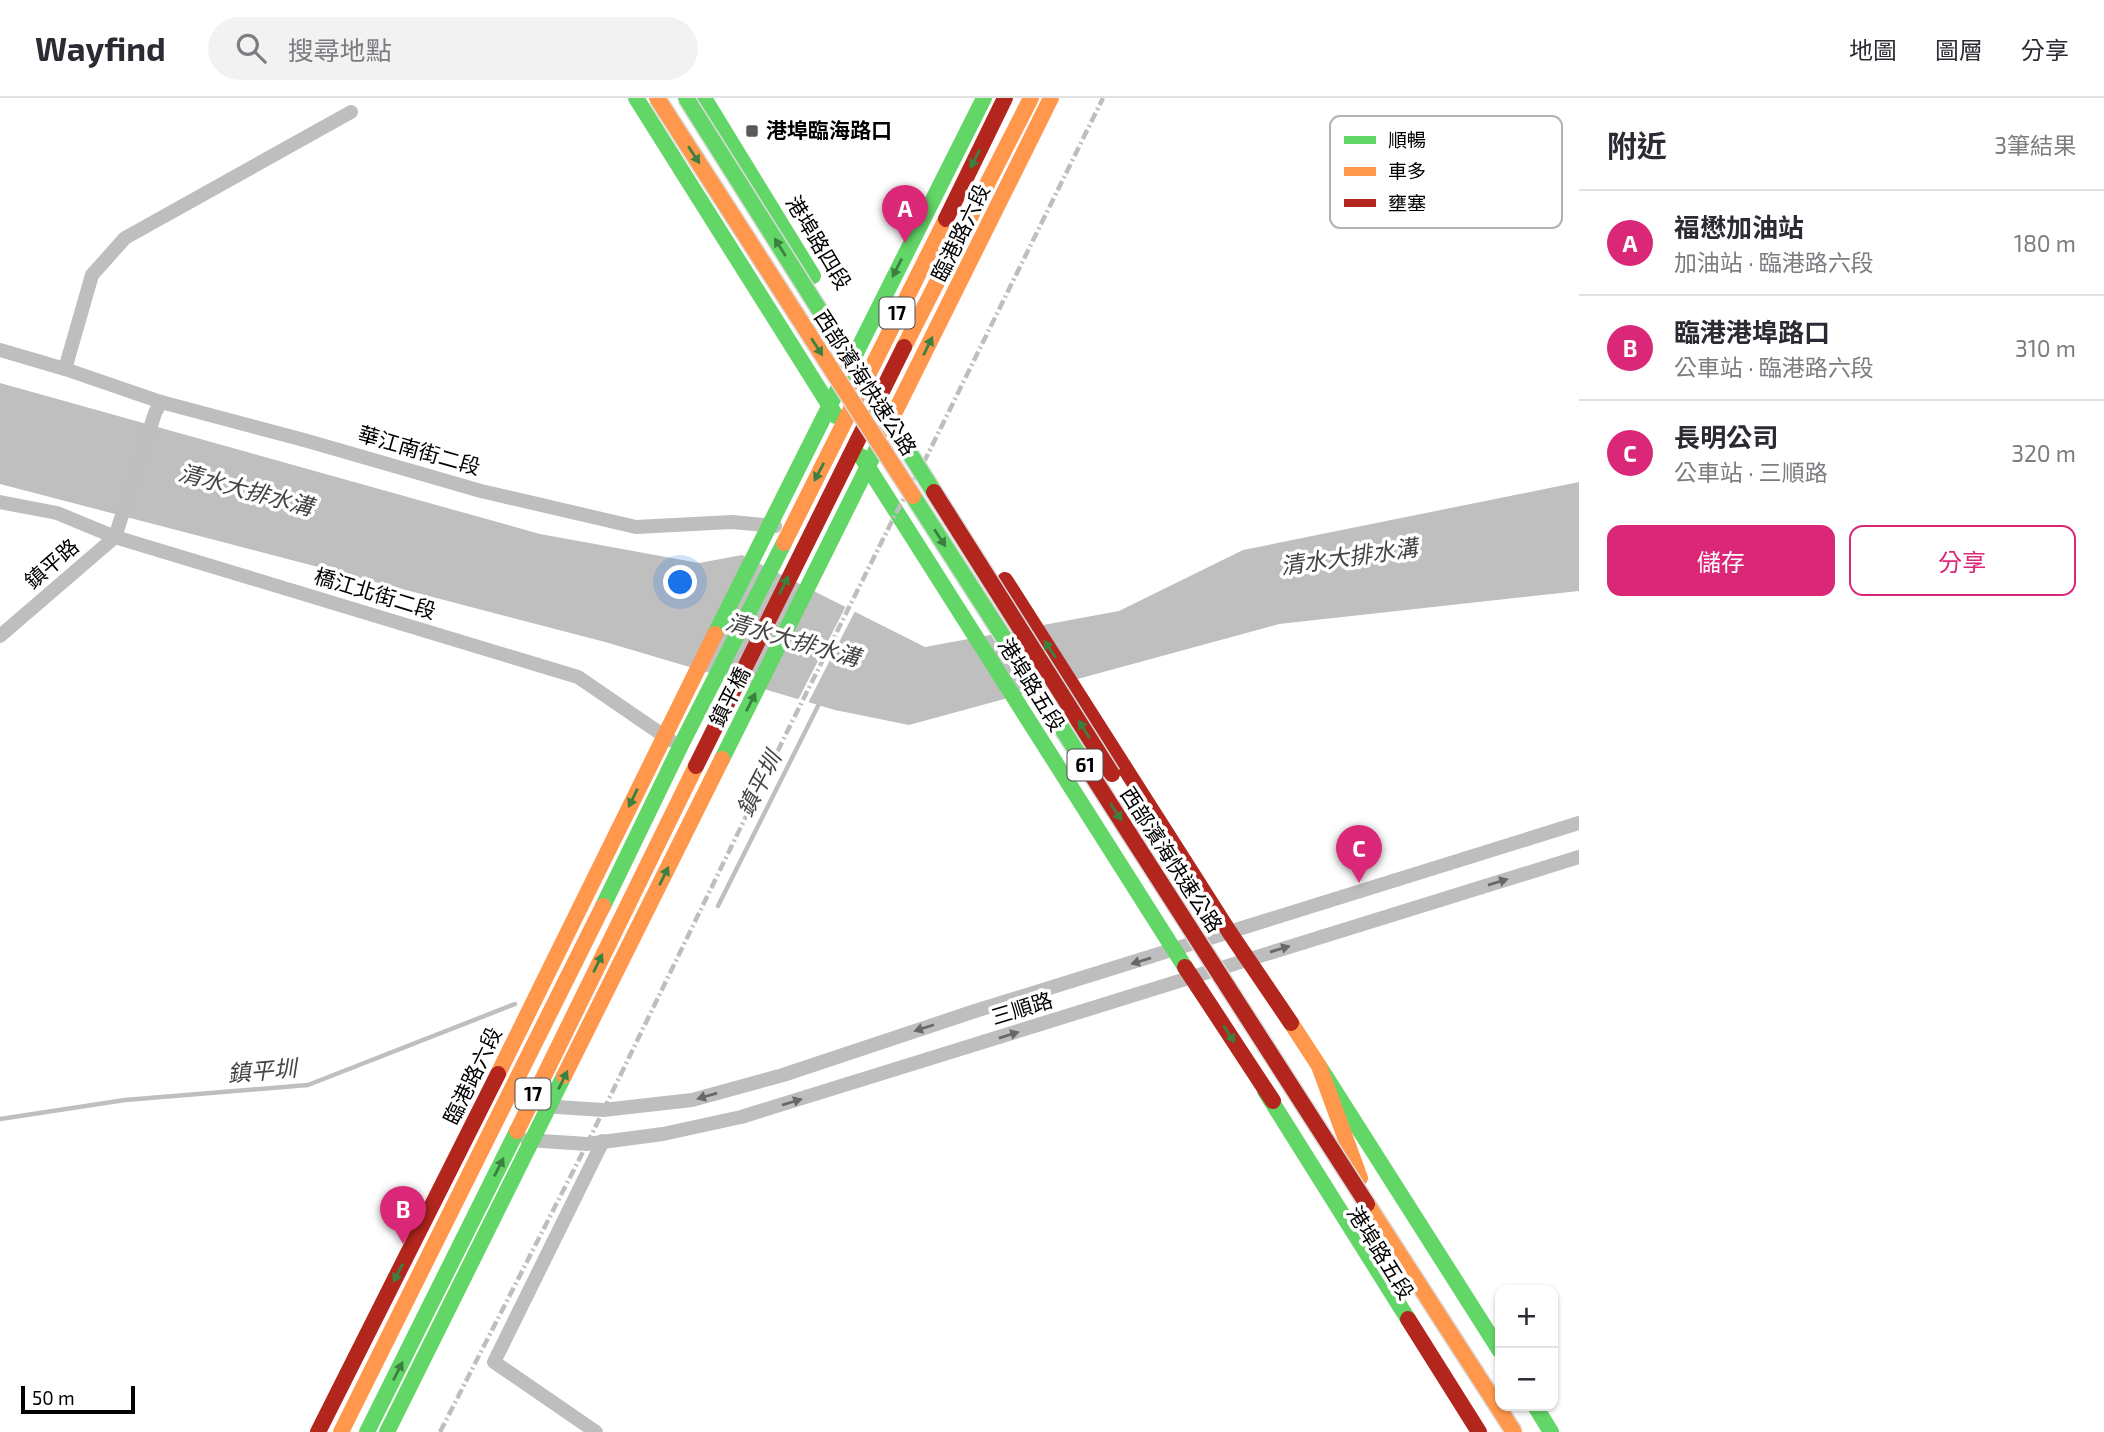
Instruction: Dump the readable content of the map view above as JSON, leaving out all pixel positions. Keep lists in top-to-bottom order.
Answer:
{
  "streets": {
    "main road": [
      "臨港路六段",
      "港埠路四段",
      "17",
      "西部濱海快速公路",
      "港埠路五段",
      "鎮平橋",
      "61"
    ],
    "street": [
      "華江南街二段",
      "鎮平路",
      "橋江北街二段",
      "三順路"
    ]
  },
  "crossings": [
    ["臨港路六段", "港埠路四段"],
    ["臨港路六段", "華江南街二段"],
    ["臨港路六段", "橋江北街二段"],
    ["臨港路六段", "港埠路五段"],
    ["臨港路六段", "鎮平橋"],
    ["臨港路六段", "三順路"],
    ["港埠路四段", "港埠路五段"],
    ["17", "橋江北街二段"],
    ["17", "鎮平橋"],
    ["17", "三順路"],
    ["華江南街二段", "鎮平橋"],
    ["鎮平路", "橋江北街二段"],
    ["橋江北街二段", "鎮平橋"],
    ["港埠路五段", "三順路"]
  ],
  "water": ["清水大排水溝", "鎮平圳"],
  "places": {
    "transit": ["港埠臨海路口"]
  },
  "legend": ["順暢", "車多", "壅塞"],
  "scale_bar": "50 m",
  "page": {
    "header": "Wayfind",
    "search": "搜尋地點",
    "nav": ["地圖", "圖層", "分享"],
    "heading": ["附近", "3筆結果"],
    "pins": ["A", "C", "B"],
    "list": [
      {
        "mark": "A",
        "name": "福懋加油站",
        "note": "加油站 · 臨港路六段",
        "value": "180 m"
      },
      {
        "mark": "B",
        "name": "臨港港埠路口",
        "note": "公車站 · 臨港路六段",
        "value": "310 m"
      },
      {
        "mark": "C",
        "name": "長明公司",
        "note": "公車站 · 三順路",
        "value": "320 m"
      }
    ],
    "buttons": ["儲存", "分享"],
    "map_buttons": ["+", "−"],
    "scale": "50 m"
  }
}
